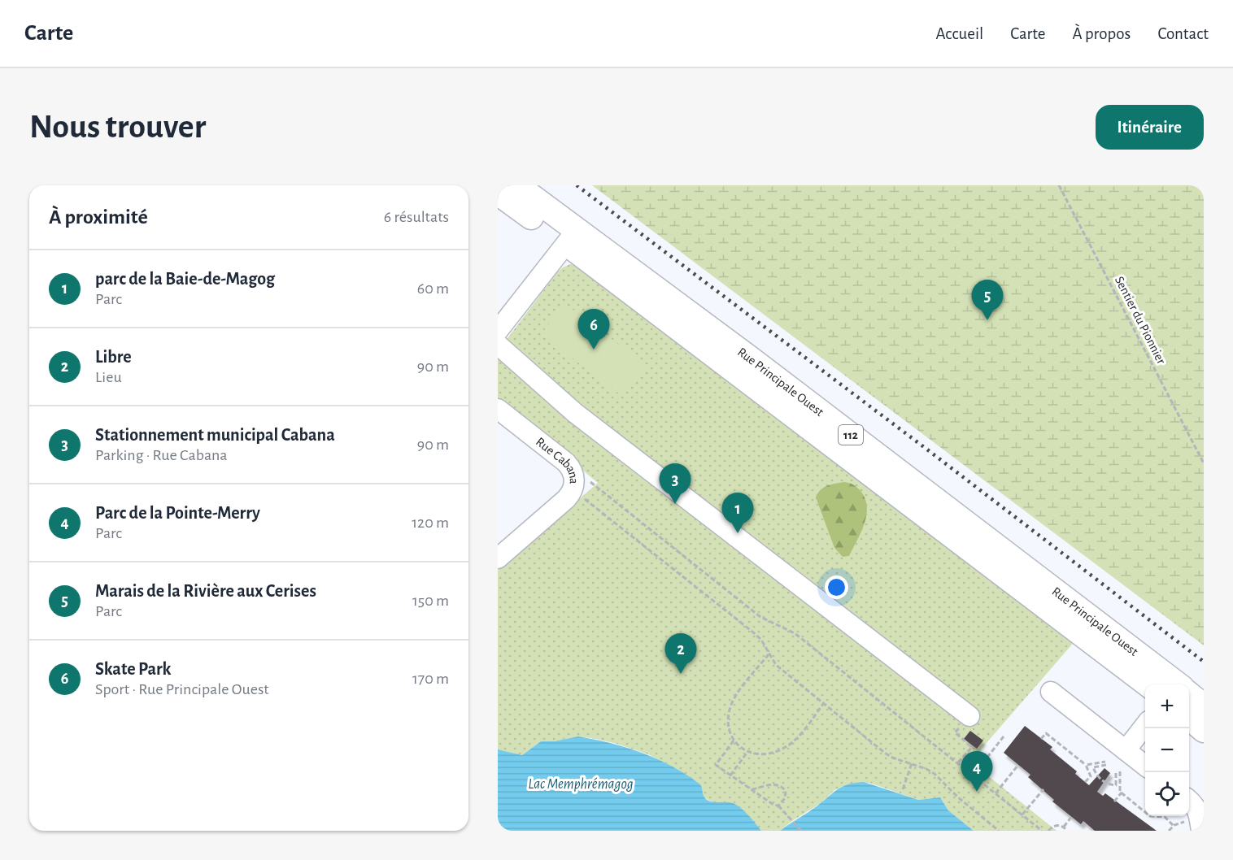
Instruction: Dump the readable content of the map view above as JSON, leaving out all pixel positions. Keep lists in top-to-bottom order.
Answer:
{
  "streets": {
    "main road": ["Rue Principale Ouest", "112"],
    "street": ["Rue Cabana"],
    "path": ["Sentier du Pionnier"]
  },
  "water": ["Lac Memphrémagog"],
  "page": {
    "header": "Carte",
    "nav": [
      "Accueil",
      "Carte",
      "À propos",
      "Contact"
    ],
    "buttons": "Itinéraire",
    "title": "Nous trouver",
    "heading": ["À proximité", "6 résultats"],
    "list": [
      {
        "mark": "1",
        "name": "parc de la Baie-de-Magog",
        "note": "Parc",
        "value": "60 m"
      },
      {
        "mark": "2",
        "name": "Libre",
        "note": "Lieu",
        "value": "90 m"
      },
      {
        "mark": "3",
        "name": "Stationnement municipal Cabana",
        "note": "Parking · Rue Cabana",
        "value": "90 m"
      },
      {
        "mark": "4",
        "name": "Parc de la Pointe-Merry",
        "note": "Parc",
        "value": "120 m"
      },
      {
        "mark": "5",
        "name": "Marais de la Rivière aux Cerises",
        "note": "Parc",
        "value": "150 m"
      },
      {
        "mark": "6",
        "name": "Skate Park",
        "note": "Sport · Rue Principale Ouest",
        "value": "170 m"
      }
    ],
    "pins": [
      "5",
      "6",
      "3",
      "1",
      "2",
      "4"
    ],
    "map_buttons": ["+", "−"]
  }
}
